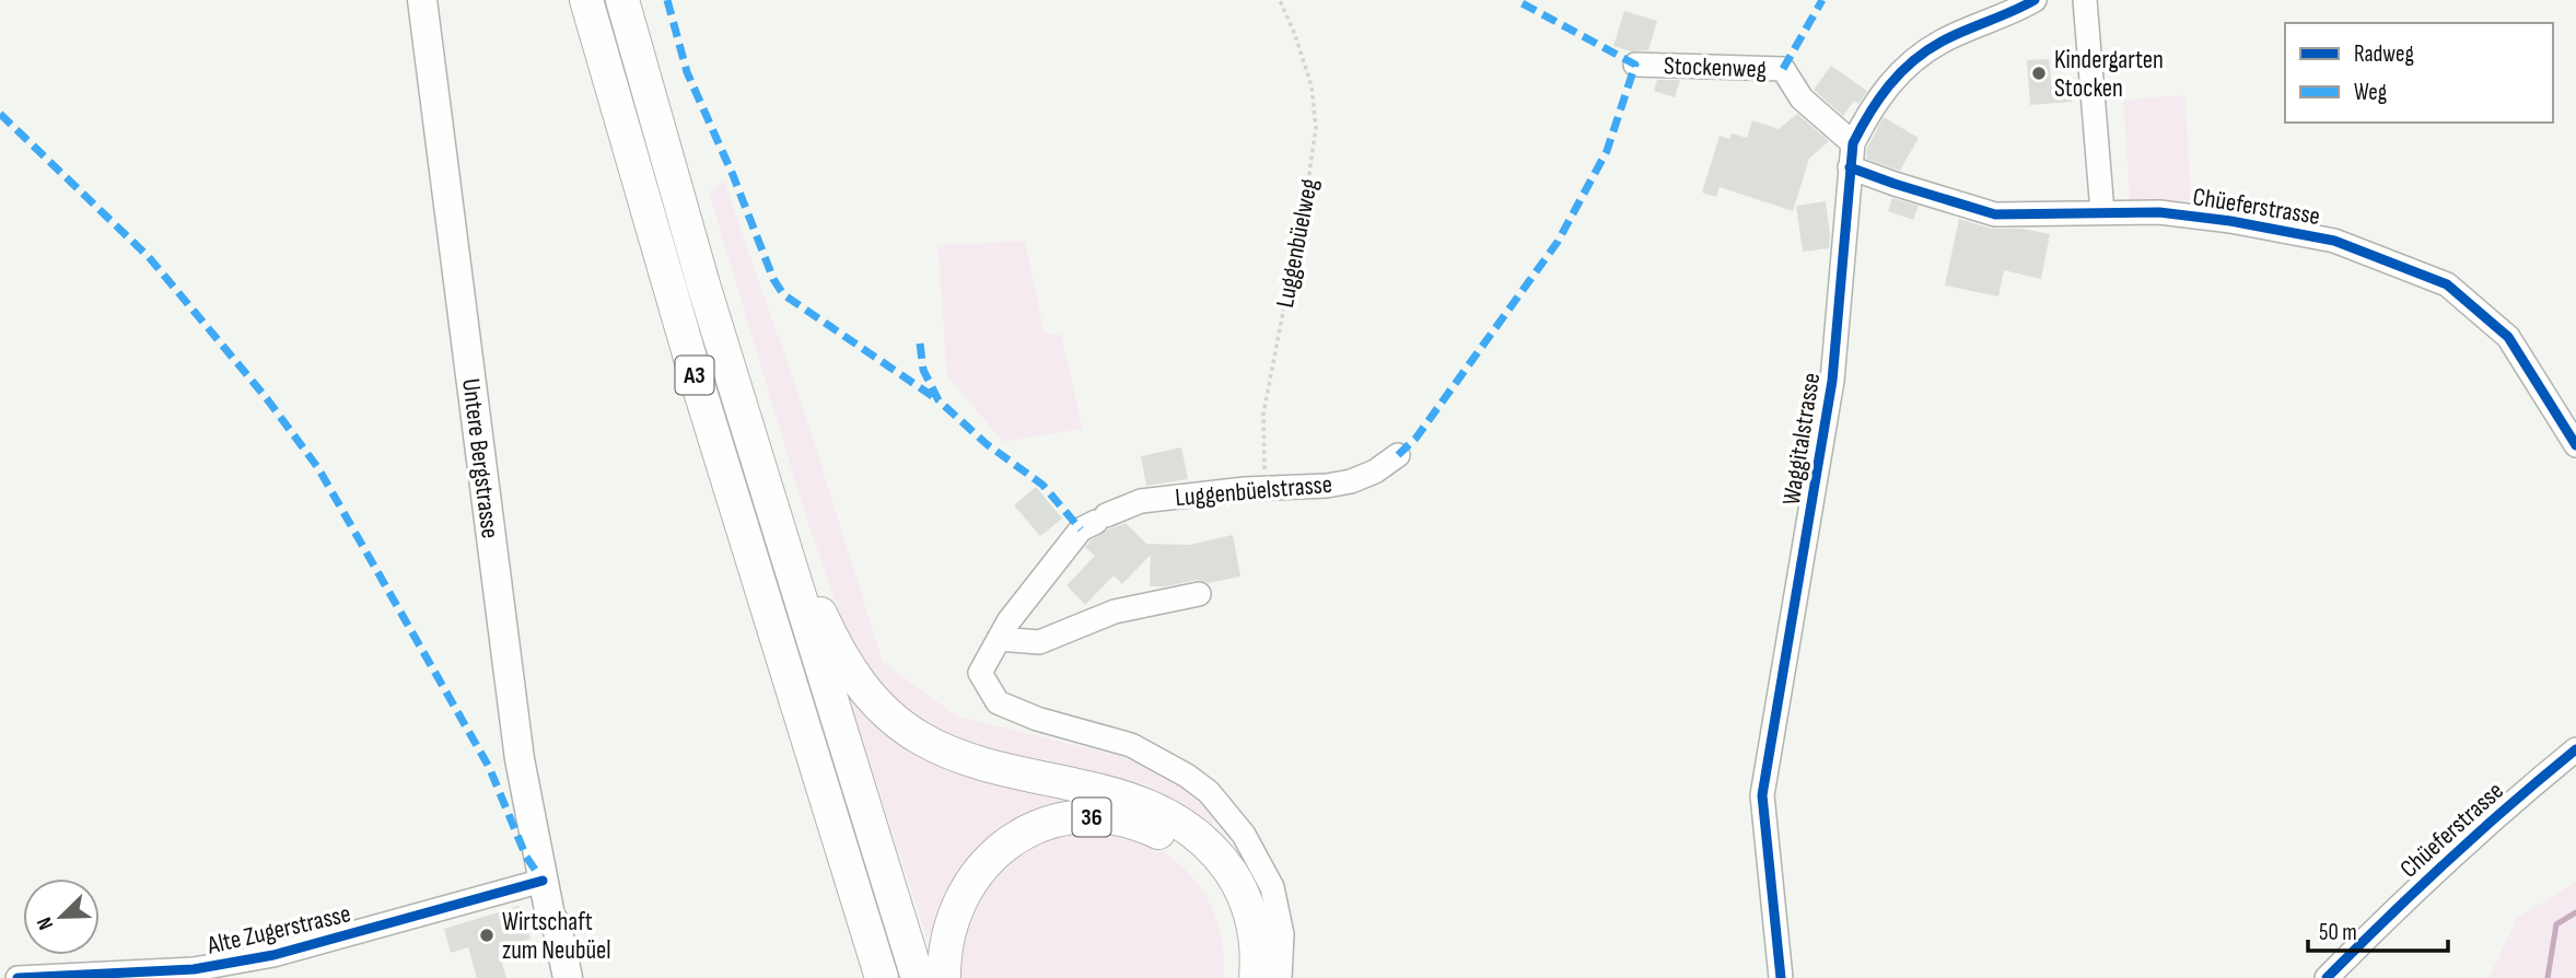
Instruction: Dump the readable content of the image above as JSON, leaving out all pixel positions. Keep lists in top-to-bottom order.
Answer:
{
  "streets": {
    "highway": ["A3", "36"],
    "main road": ["Untere Bergstrasse"],
    "street": [
      "Stockenweg",
      "Chüeferstrasse",
      "Waggitalstrasse",
      "Luggenbüelstrasse",
      "Alte Zugerstrasse"
    ],
    "path": ["Luggenbüelweg"]
  },
  "crossings": [
    ["Stockenweg", "Chüeferstrasse"],
    ["Stockenweg", "Waggitalstrasse"],
    ["Chüeferstrasse", "Waggitalstrasse"],
    ["Luggenbüelweg", "Luggenbüelstrasse"],
    ["Untere Bergstrasse", "Alte Zugerstrasse"]
  ],
  "places": ["Kindergarten Stocken", "Wirtschaft zum Neubüel"],
  "legend": ["Radweg", "Weg"],
  "scale_bar": "50 m",
  "north": "bottom left"
}
